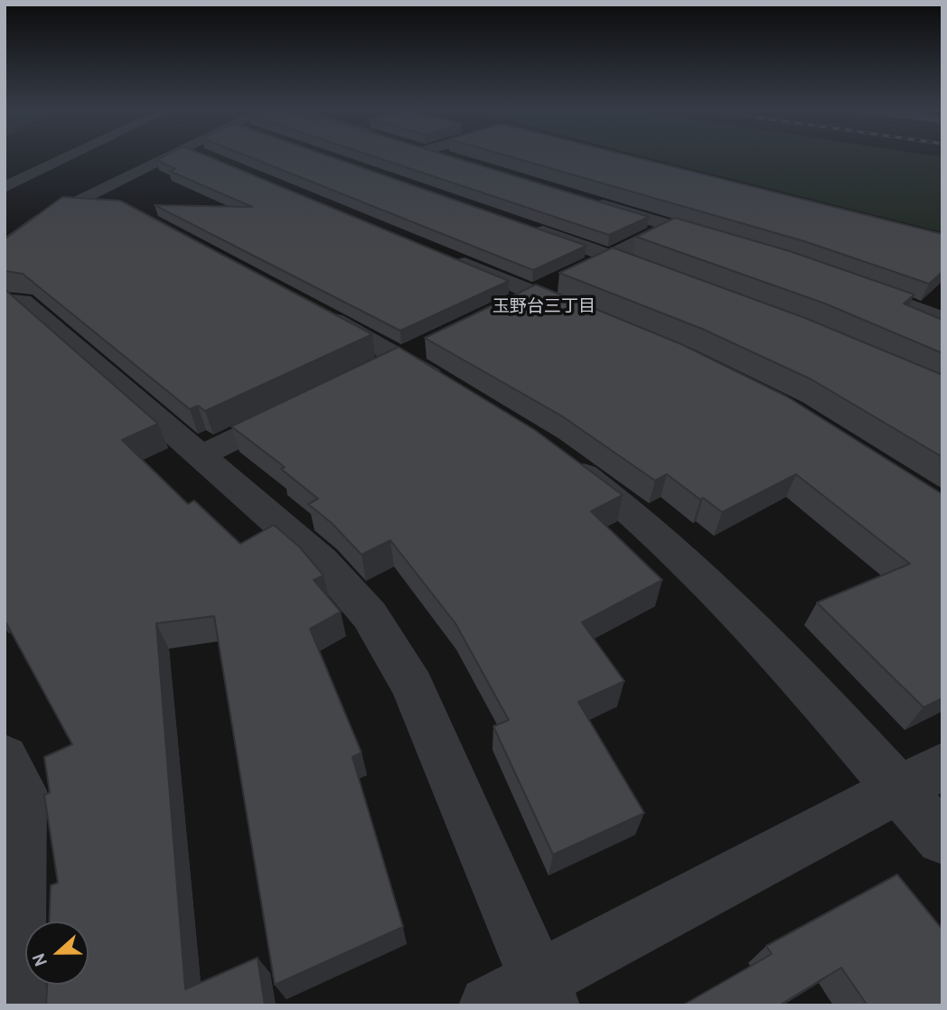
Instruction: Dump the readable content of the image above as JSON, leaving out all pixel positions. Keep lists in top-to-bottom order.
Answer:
{
  "districts": ["玉野台三丁目"],
  "north": "left"
}
